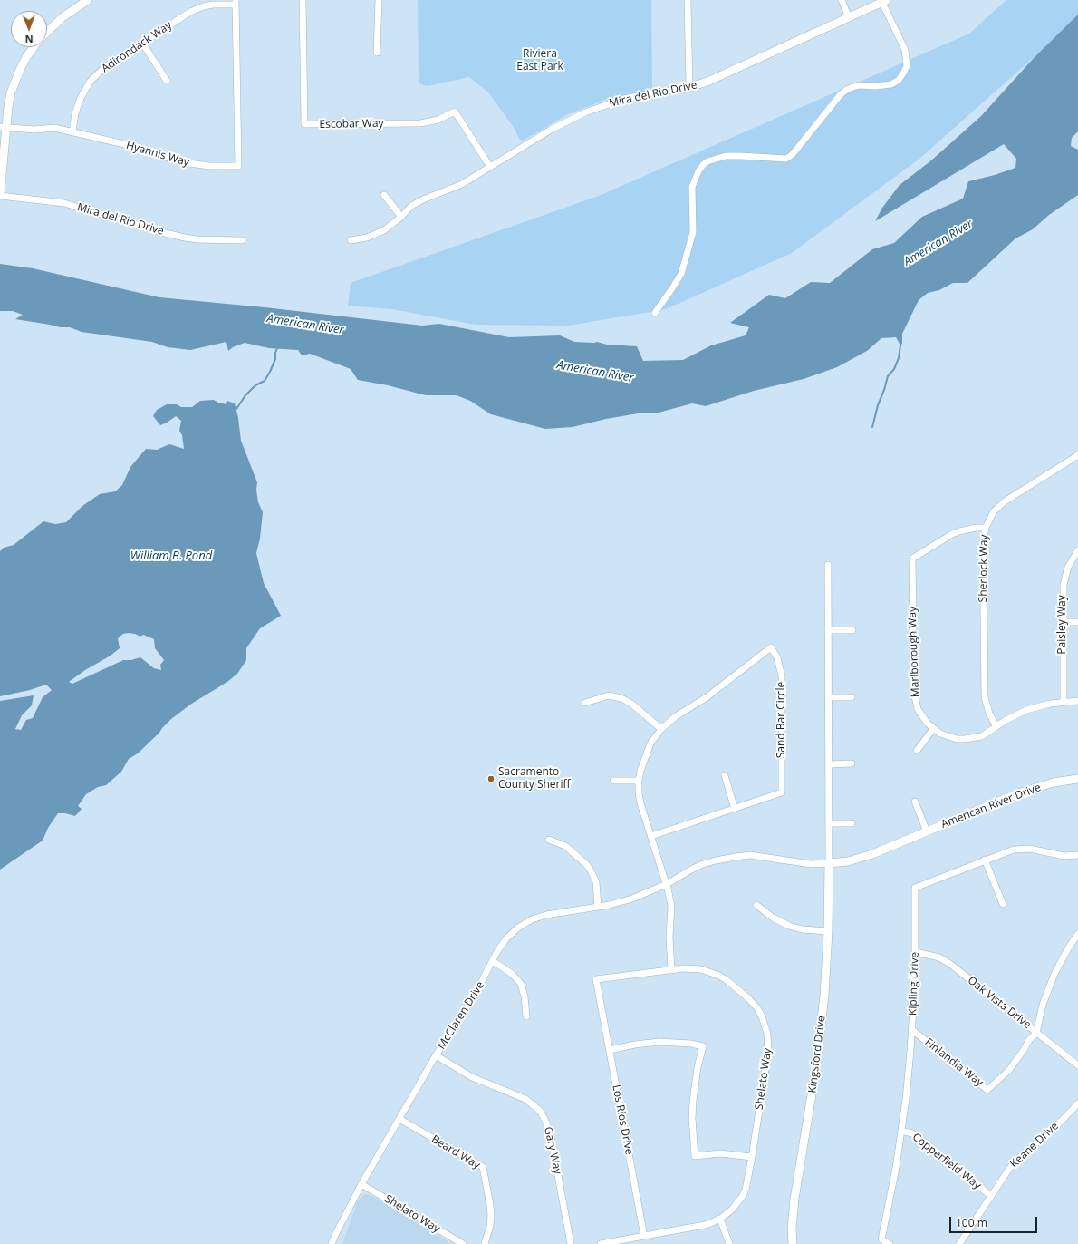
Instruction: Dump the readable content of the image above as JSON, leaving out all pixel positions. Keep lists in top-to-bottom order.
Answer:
{
  "streets": {
    "street": [
      "Adirondack Way",
      "Mira del Rio Drive",
      "Escobar Way",
      "Hyannis Way",
      "Sherlock Way",
      "Paisley Way",
      "Marlborough Way",
      "Sand Bar Circle",
      "American River Drive",
      "Kipling Drive",
      "Oak Vista Drive",
      "McClaren Drive",
      "Kingsford Drive",
      "Finlandia Way",
      "Shelato Way",
      "Los Rios Drive",
      "Keane Drive",
      "Gary Way",
      "Beard Way",
      "Copperfield Way"
    ]
  },
  "crossings": [
    ["Adirondack Way", "Hyannis Way"],
    ["Mira del Rio Drive", "Escobar Way"],
    ["Sherlock Way", "Marlborough Way"],
    ["Paisley Way", "Marlborough Way"],
    ["American River Drive", "McClaren Drive"],
    ["American River Drive", "Kingsford Drive"],
    ["Kipling Drive", "Oak Vista Drive"],
    ["Kipling Drive", "Finlandia Way"],
    ["Kipling Drive", "Copperfield Way"],
    ["Oak Vista Drive", "Finlandia Way"],
    ["McClaren Drive", "Shelato Way"],
    ["McClaren Drive", "Gary Way"],
    ["McClaren Drive", "Beard Way"],
    ["Shelato Way", "Los Rios Drive"],
    ["Keane Drive", "Copperfield Way"]
  ],
  "water": ["American River", "William B. Pond"],
  "parks": ["Riviera East Park"],
  "places": ["Sacramento County Sheriff"],
  "scale_bar": "100 m",
  "north": "bottom"
}
